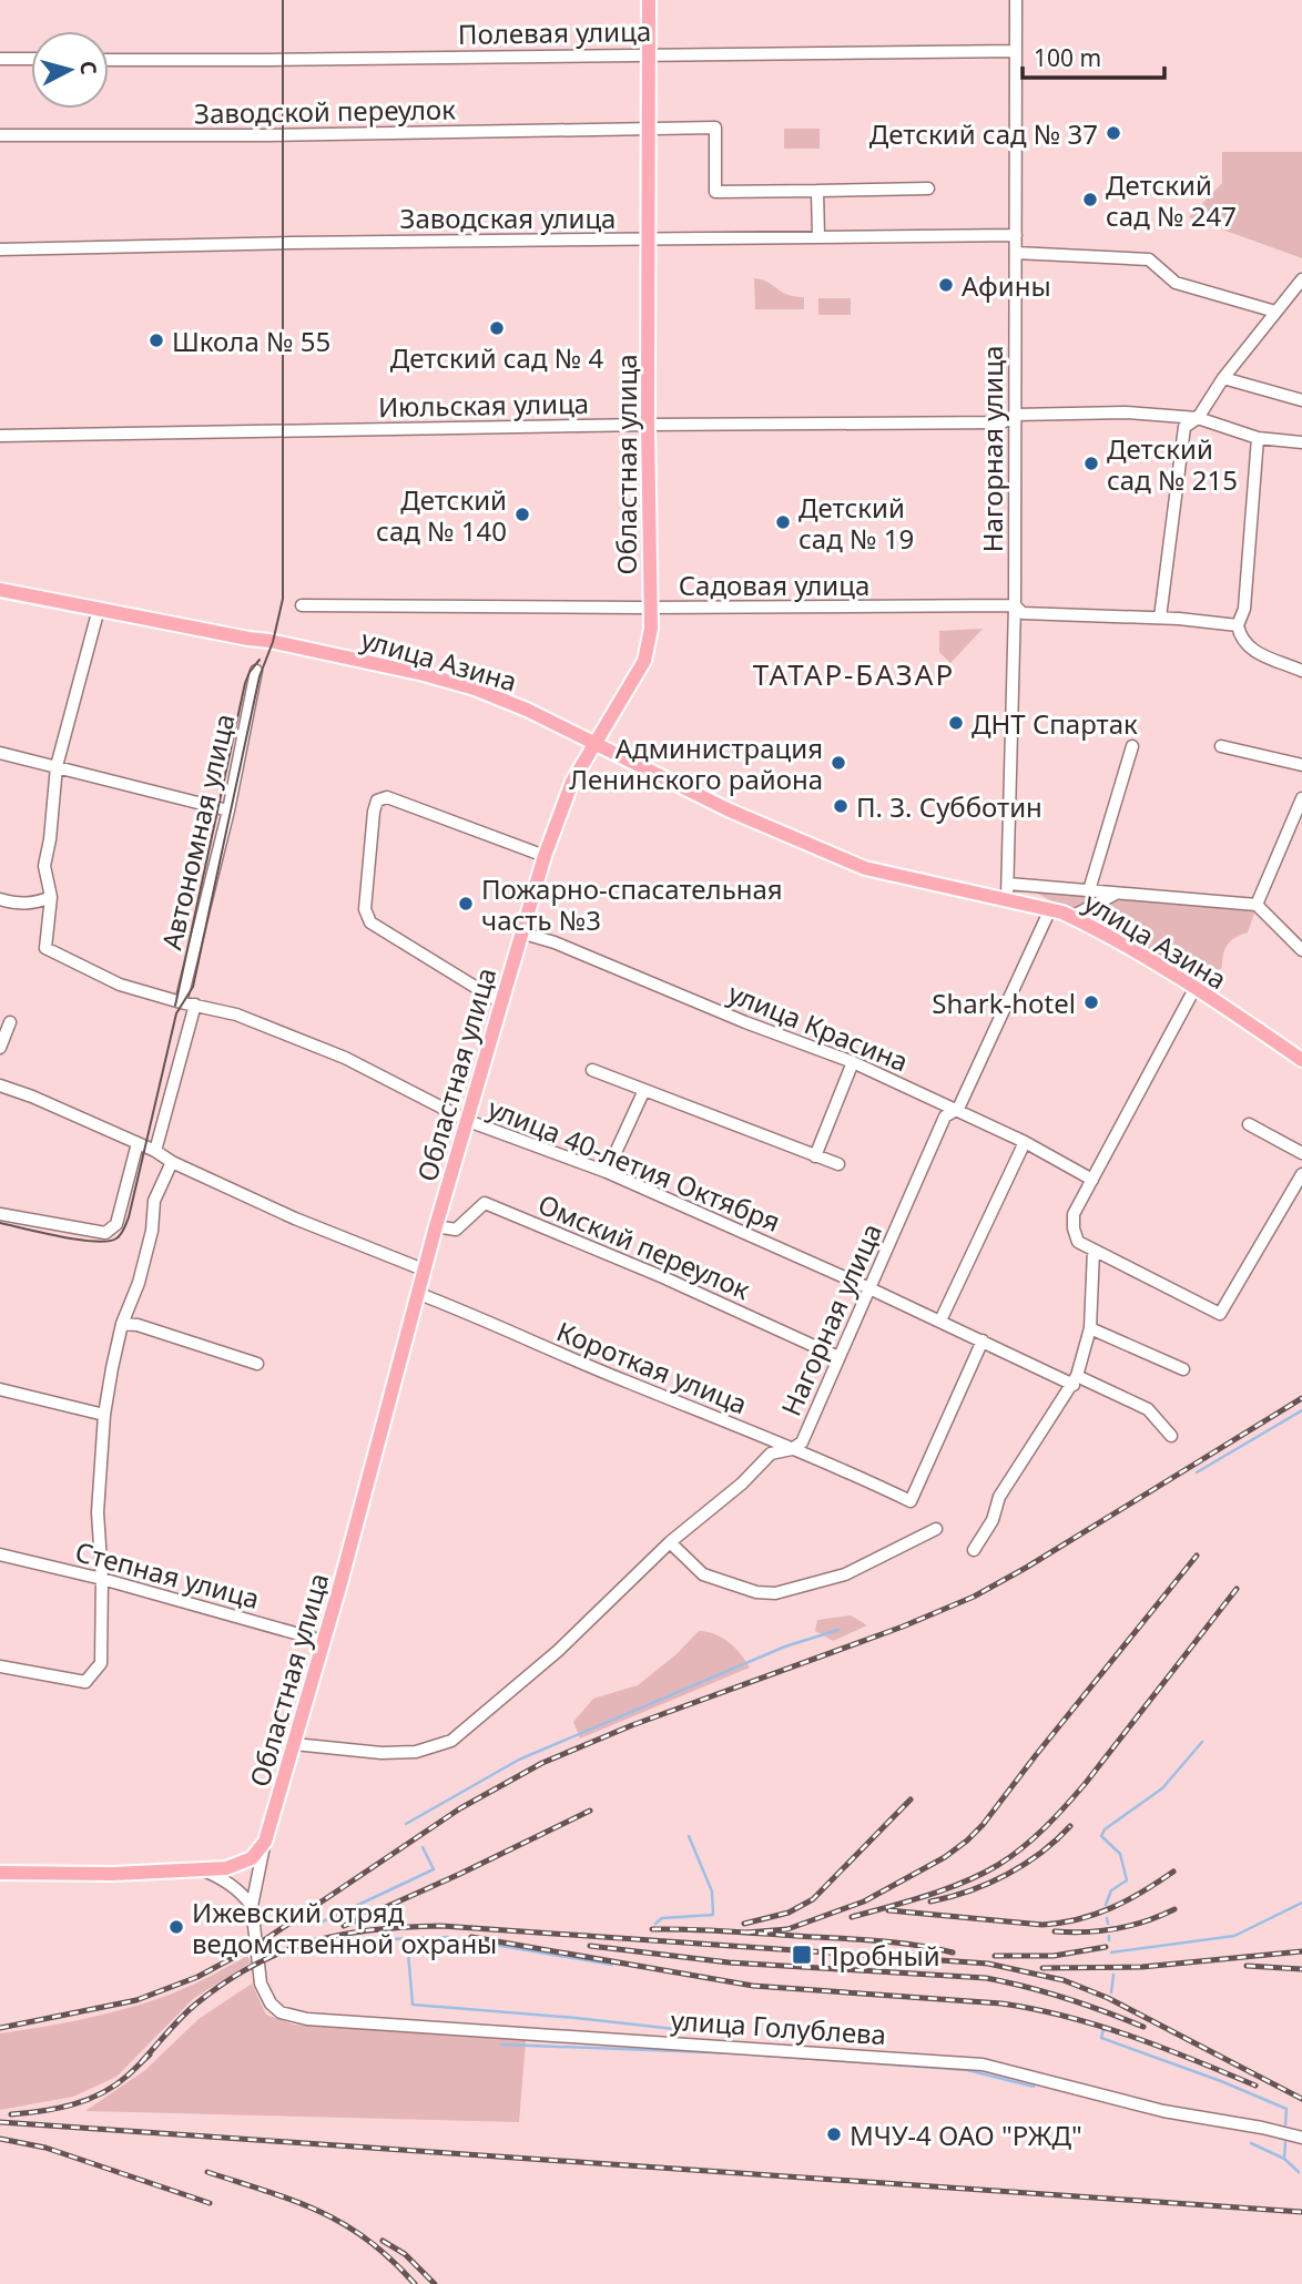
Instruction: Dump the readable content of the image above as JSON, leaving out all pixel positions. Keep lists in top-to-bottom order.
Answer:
{
  "streets": {
    "main road": ["Областная улица", "улица Азина"],
    "street": [
      "Полевая улица",
      "Заводской переулок",
      "Заводская улица",
      "Июльская улица",
      "Нагорная улица",
      "Садовая улица",
      "Автономная улица",
      "улица Красина",
      "улица 40-летия Октября",
      "Омский переулок",
      "Короткая улица",
      "Степная улица",
      "улица Голублева"
    ]
  },
  "crossings": [
    ["Полевая улица", "Нагорная улица"],
    ["Полевая улица", "Областная улица"],
    ["Заводской переулок", "Областная улица"],
    ["Заводская улица", "Нагорная улица"],
    ["Заводская улица", "Областная улица"],
    ["Июльская улица", "Нагорная улица"],
    ["Июльская улица", "Областная улица"],
    ["Нагорная улица", "Областная улица"],
    ["Нагорная улица", "Садовая улица"],
    ["Нагорная улица", "улица Азина"],
    ["Нагорная улица", "улица Красина"],
    ["Нагорная улица", "улица 40-летия Октября"],
    ["Нагорная улица", "Омский переулок"],
    ["Нагорная улица", "Короткая улица"],
    ["Областная улица", "Садовая улица"],
    ["Областная улица", "улица Азина"],
    ["Областная улица", "улица Красина"],
    ["Областная улица", "улица 40-летия Октября"],
    ["Областная улица", "Омский переулок"],
    ["Областная улица", "Короткая улица"],
    ["Областная улица", "Степная улица"],
    ["Автономная улица", "улица 40-летия Октября"],
    ["улица 40-летия Октября", "Короткая улица"]
  ],
  "districts": ["ТАТАР-БАЗАР"],
  "places": {
    "other": [
      "Детский сад № 37",
      "Детский сад № 247",
      "Афины",
      "Детский сад № 4",
      "Школа № 55",
      "Детский сад № 215",
      "Детский сад № 140",
      "Детский сад № 19",
      "ДНТ Спартак",
      "Администрация Ленинского района",
      "П. З. Субботин",
      "Пожарно-спасательная часть №3",
      "Shark-hotel",
      "Ижевский отряд ведомственной охраны",
      "МЧУ-4 ОАО \"РЖД\""
    ],
    "transit": ["Пробный"]
  },
  "scale_bar": "100 m",
  "north": "right"
}
